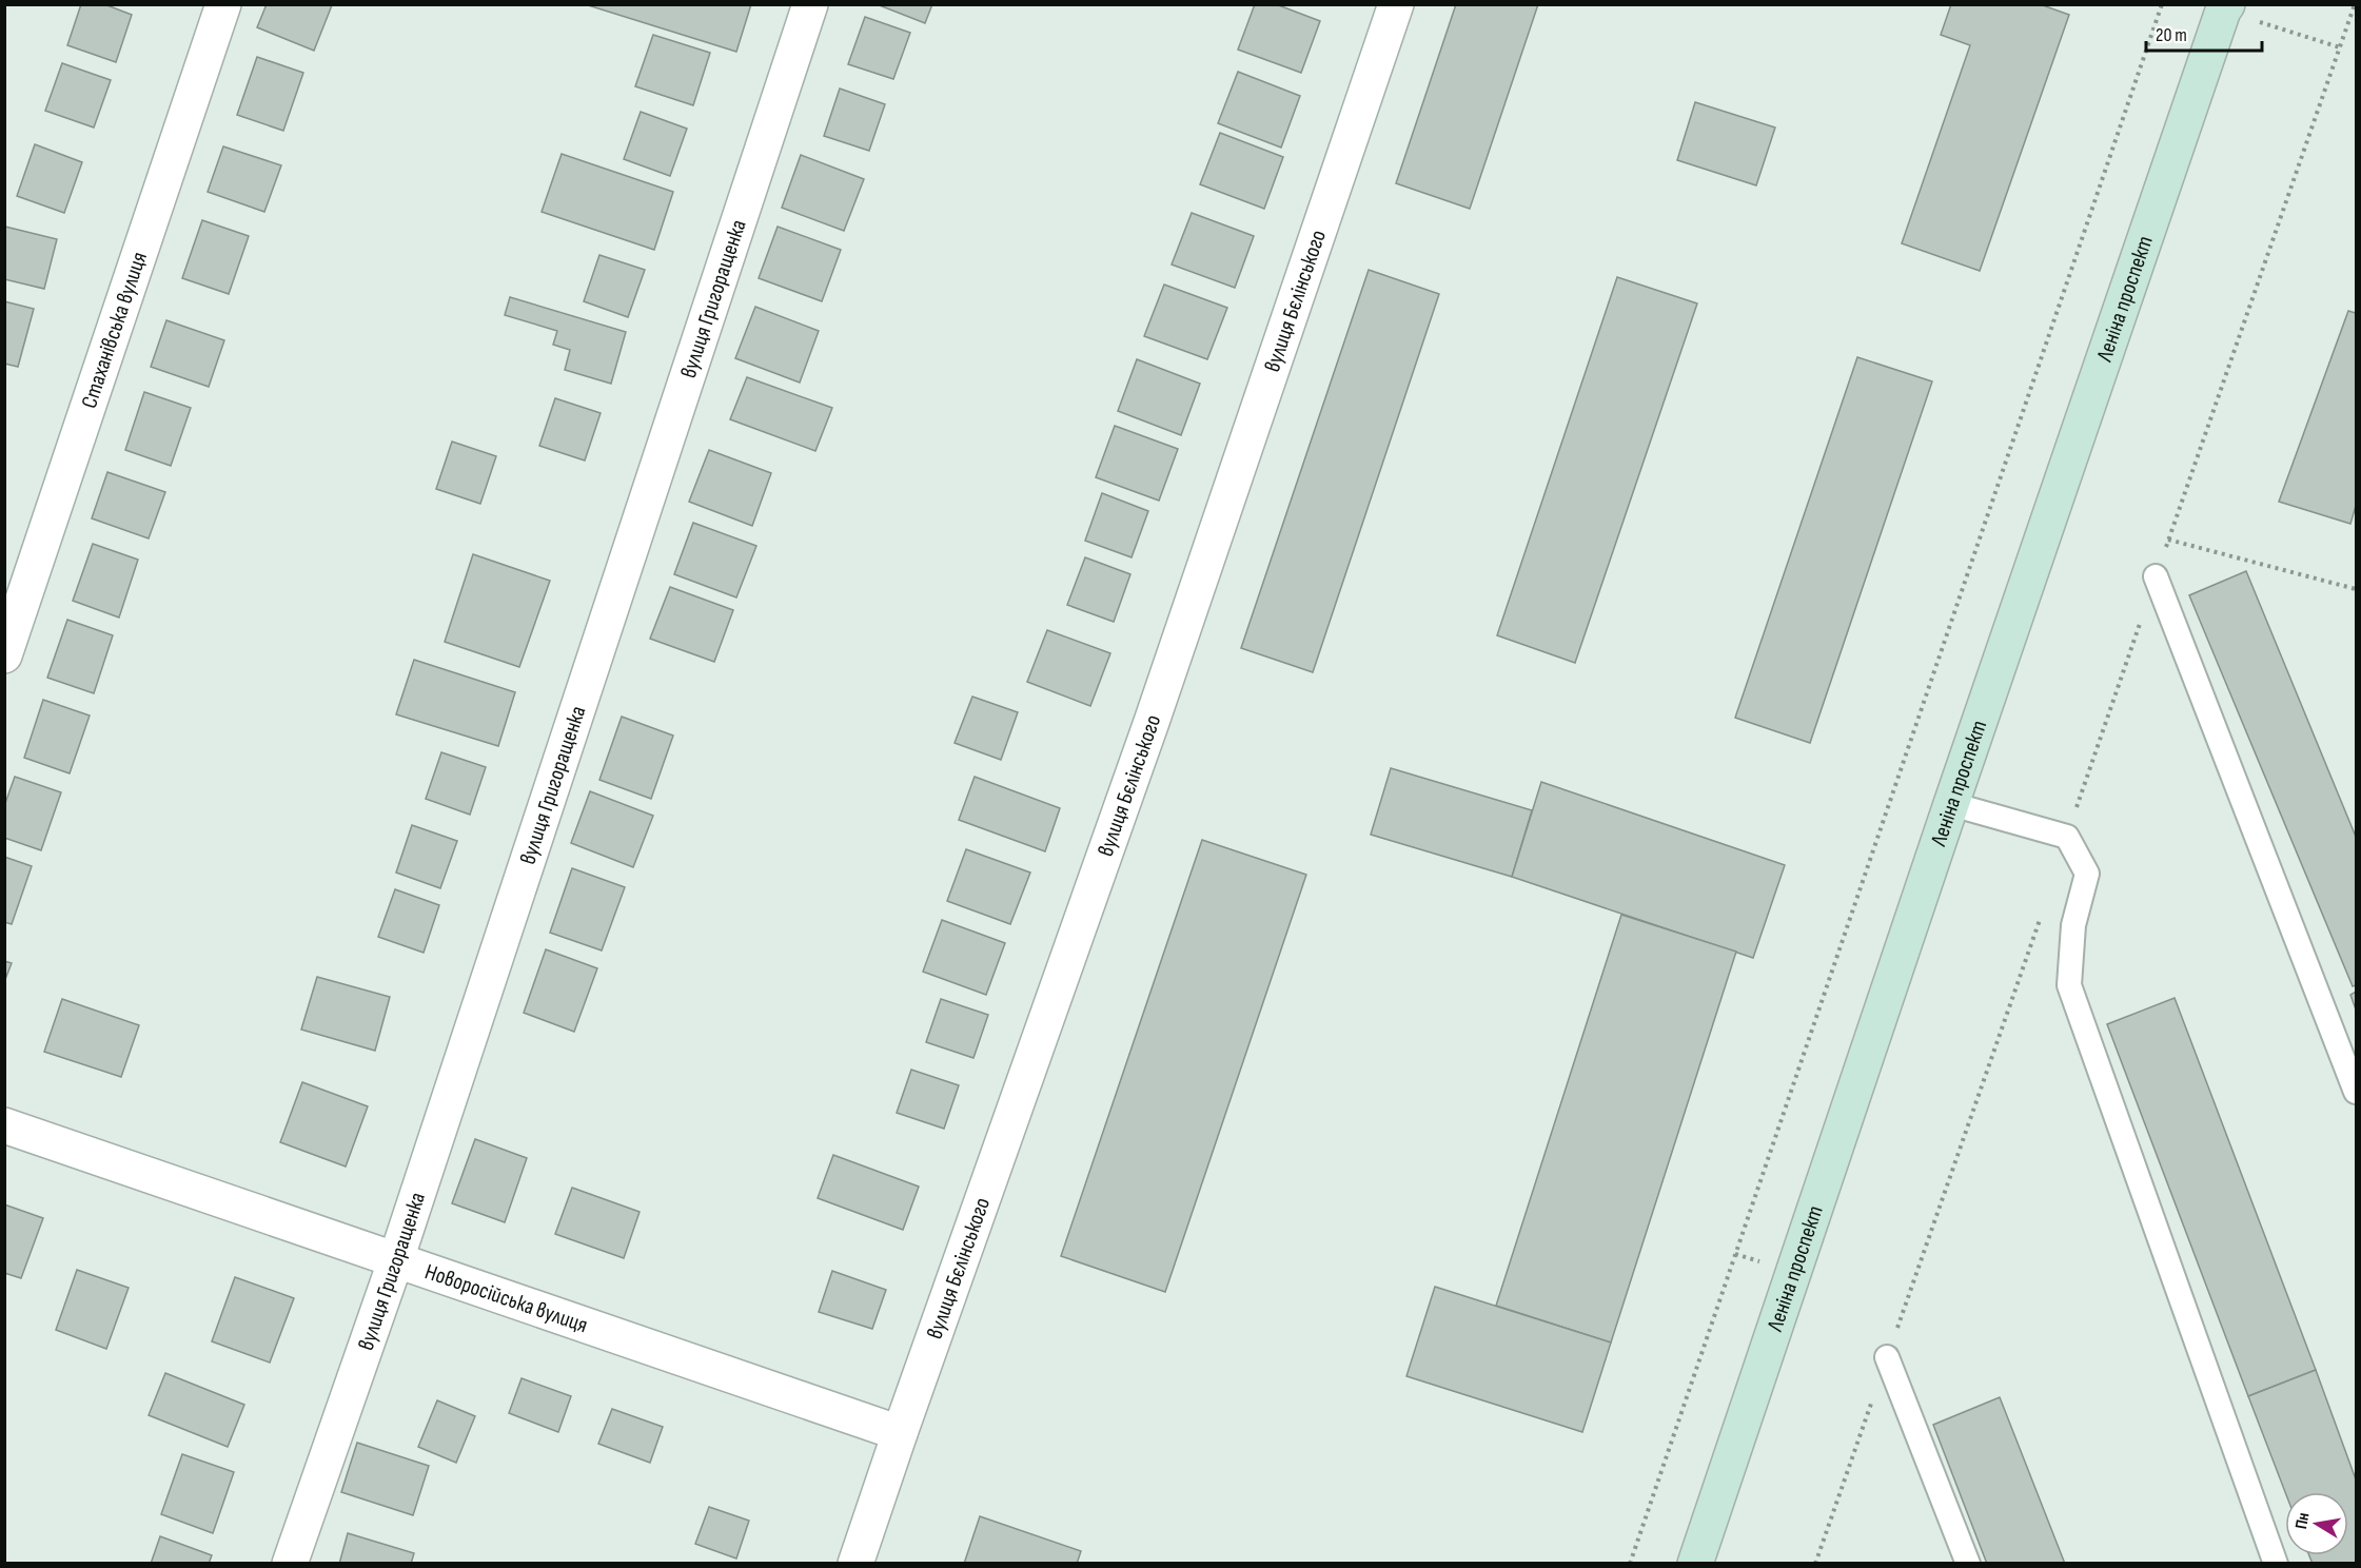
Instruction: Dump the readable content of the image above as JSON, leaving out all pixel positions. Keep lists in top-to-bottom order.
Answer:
{
  "streets": {
    "main road": ["Леніна проспект"],
    "street": [
      "вулиця Григоращенка",
      "вулиця Бєлінського",
      "Стаханівська вулиця",
      "Новоросійська вулиця"
    ]
  },
  "crossings": [
    ["вулиця Григоращенка", "Новоросійська вулиця"],
    ["вулиця Бєлінського", "Новоросійська вулиця"]
  ],
  "scale_bar": "20 m",
  "north": "left"
}
